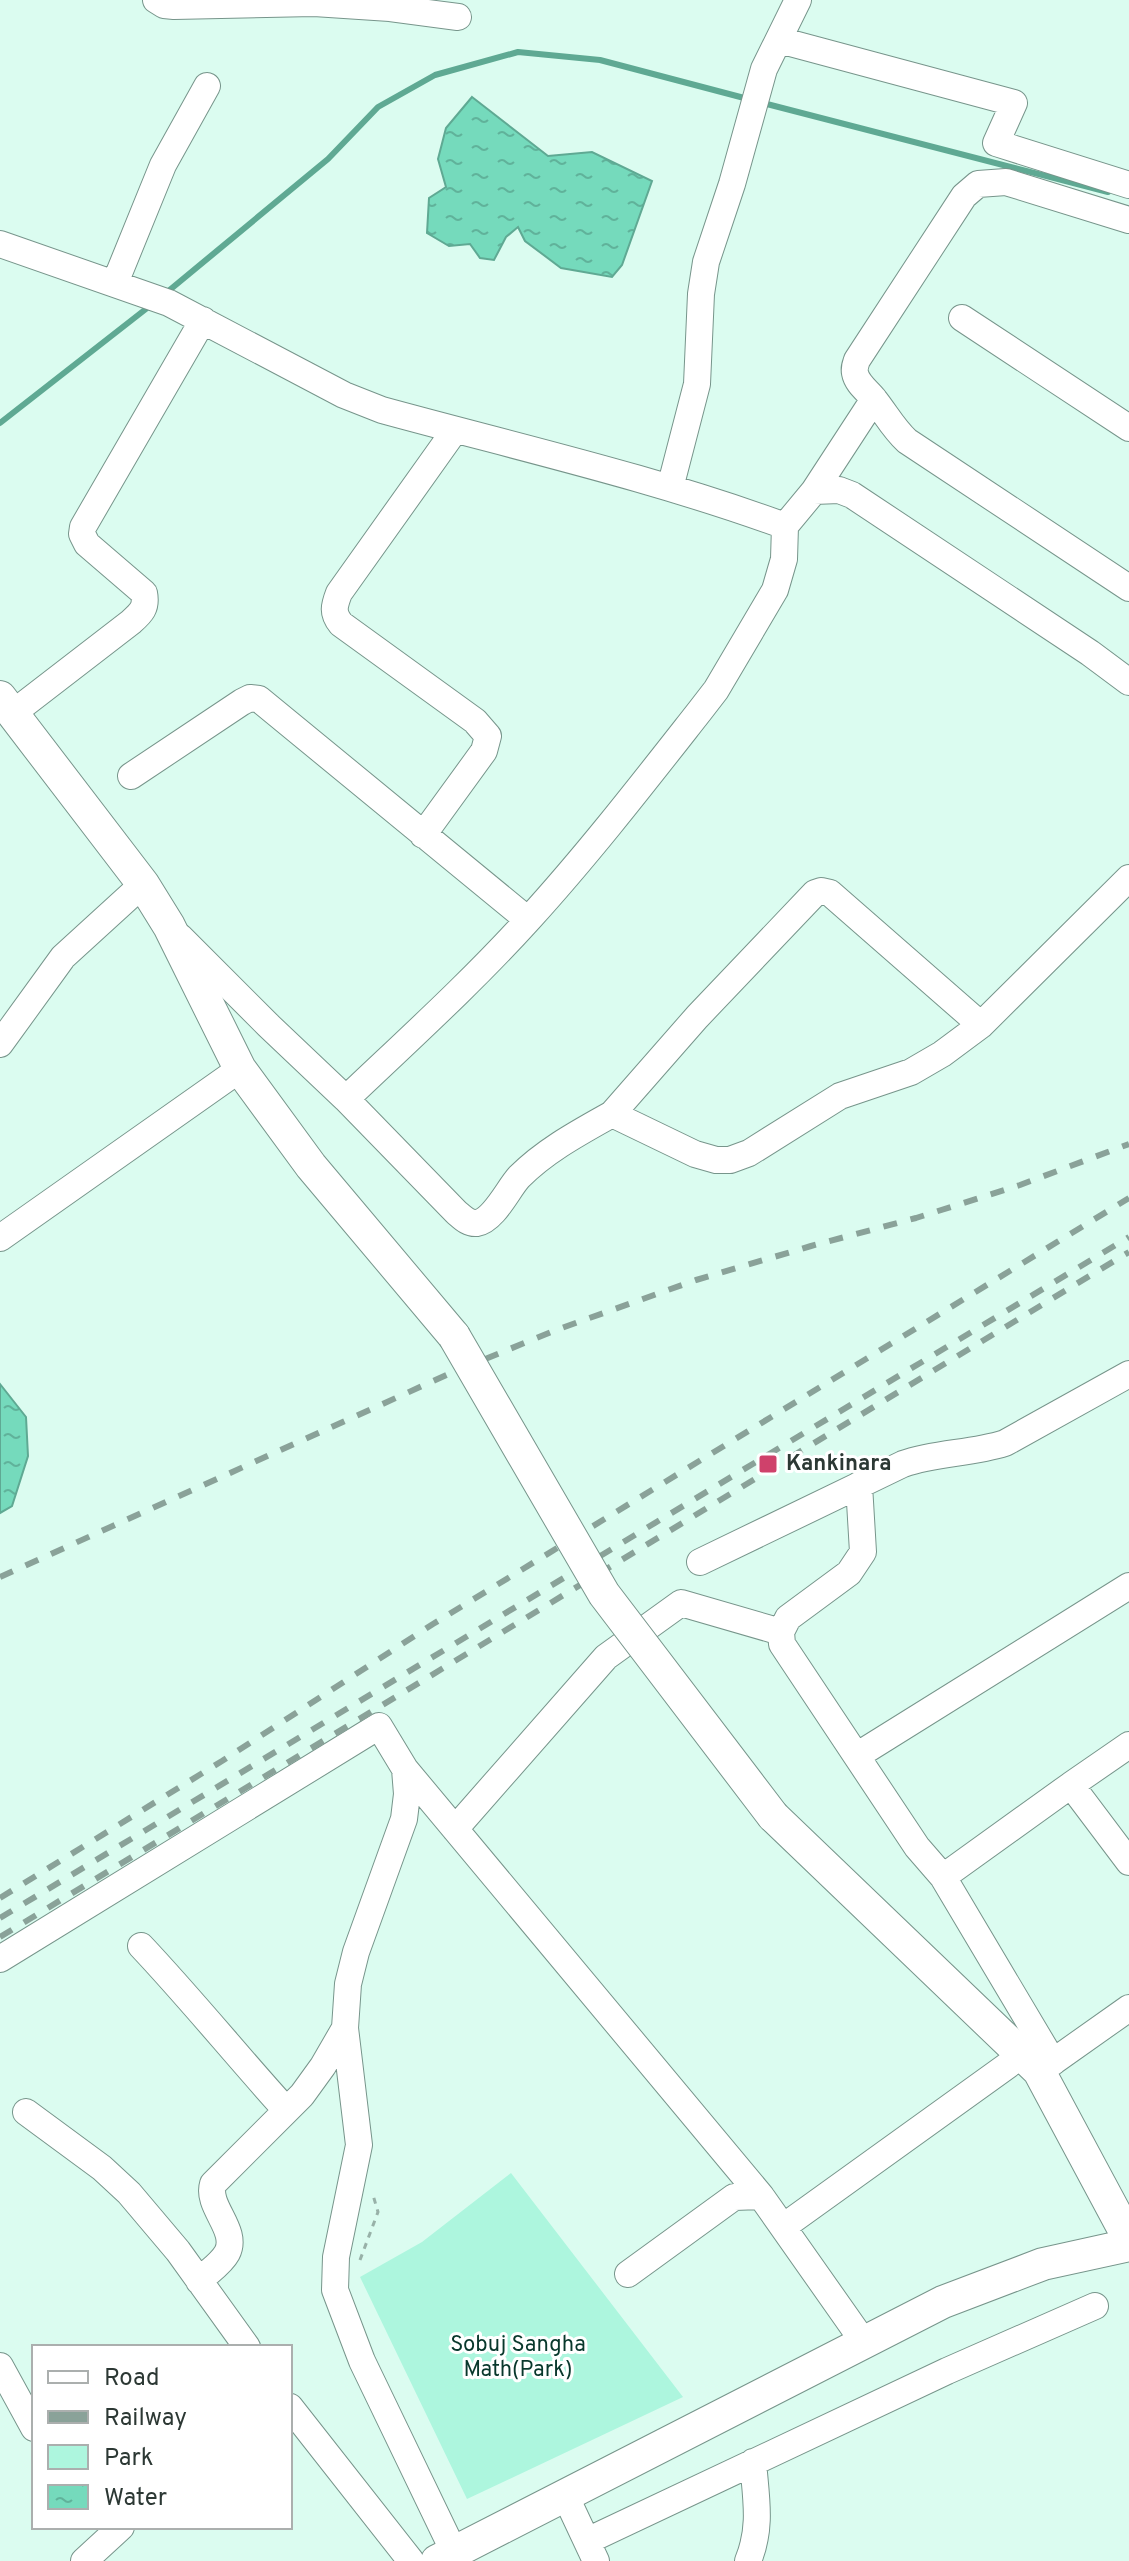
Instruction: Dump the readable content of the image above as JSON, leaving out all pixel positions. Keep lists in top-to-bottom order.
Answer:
{
  "parks": ["Sobuj Sangha Math(Park)"],
  "places": {
    "transit": ["Kankinara"]
  },
  "legend": [
    "Road",
    "Railway",
    "Park",
    "Water"
  ]
}
